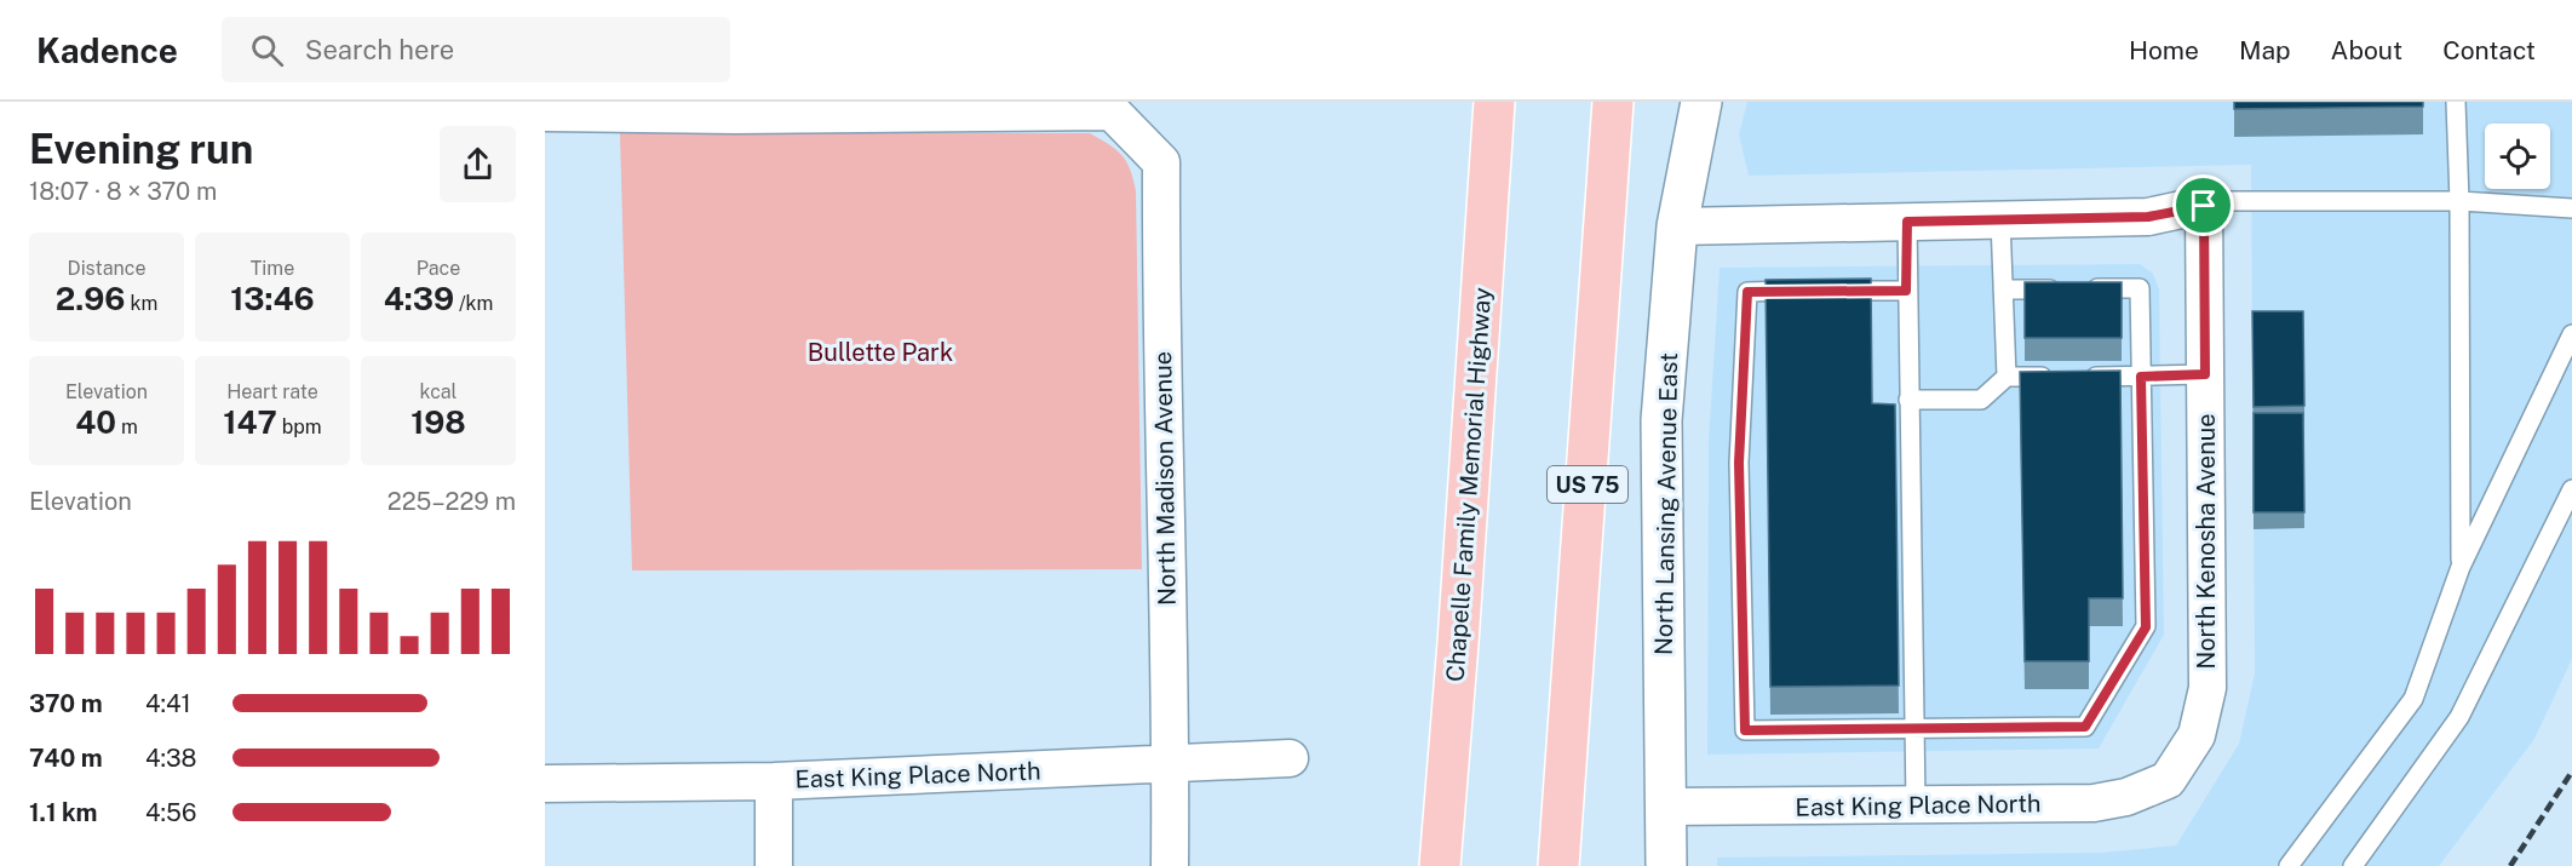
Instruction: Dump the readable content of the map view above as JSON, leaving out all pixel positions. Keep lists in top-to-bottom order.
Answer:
{
  "streets": {
    "highway": ["Chapelle Family Memorial Highway", "US 75"],
    "street": [
      "North Madison Avenue",
      "North Lansing Avenue East",
      "North Kenosha Avenue",
      "East King Place North"
    ]
  },
  "crossings": [
    ["North Madison Avenue", "East King Place North"],
    ["North Lansing Avenue East", "East King Place North"],
    ["North Kenosha Avenue", "East King Place North"]
  ],
  "parks": ["Bullette Park"],
  "page": {
    "header": "Kadence",
    "search": "Search here",
    "nav": [
      "Home",
      "Map",
      "About",
      "Contact"
    ],
    "heading": ["Evening run", "18:07 · 8 × 370 m"],
    "stats": [
      ["Distance", "2.96 km"],
      ["Time", "13:46"],
      ["Pace", "4:39 /km"],
      ["Elevation", "40 m"],
      ["Heart rate", "147 bpm"],
      ["kcal", "198"]
    ],
    "chart": ["Elevation", "225–229 m"],
    "list": [
      {
        "name": "370 m",
        "note": "4:41"
      },
      {
        "name": "740 m",
        "note": "4:38"
      },
      {
        "name": "1.1 km",
        "note": "4:56"
      }
    ]
  }
}
